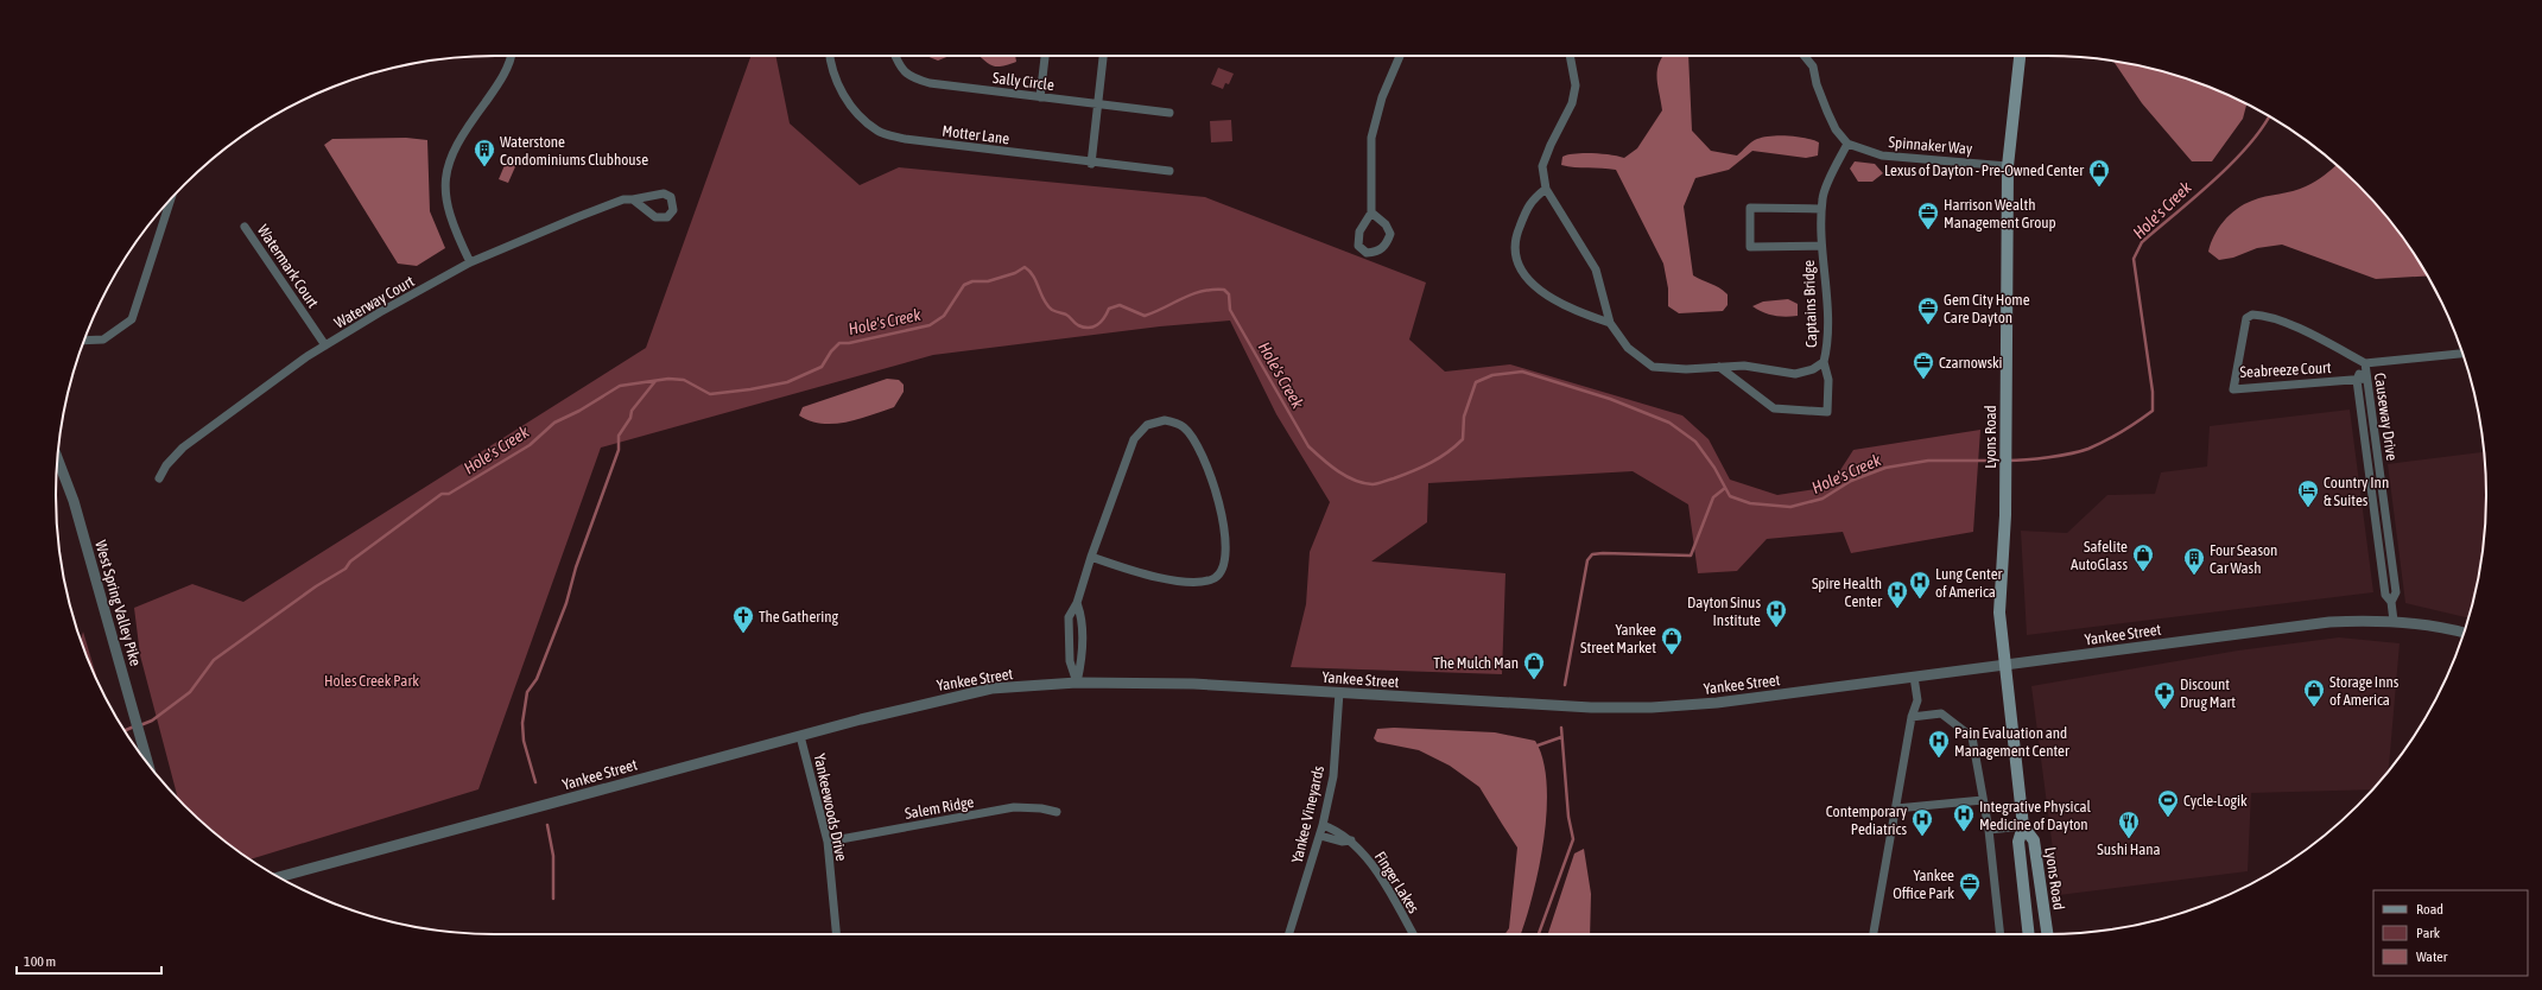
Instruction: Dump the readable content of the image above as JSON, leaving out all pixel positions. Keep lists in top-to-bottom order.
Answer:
{
  "streets": {
    "main road": ["Lyons Road"],
    "street": [
      "Sally Circle",
      "Motter Lane",
      "Spinnaker Way",
      "Watermark Court",
      "Waterway Court",
      "Captains Bridge",
      "Seabreeze Court",
      "Causeway Drive",
      "West Spring Valley Pike",
      "Yankee Street",
      "Yankeewoods Drive",
      "Salem Ridge",
      "Yankee Vineyards",
      "Finger Lakes"
    ]
  },
  "crossings": [
    ["Spinnaker Way", "Captains Bridge"],
    ["Spinnaker Way", "Lyons Road"],
    ["Watermark Court", "Waterway Court"],
    ["Seabreeze Court", "Causeway Drive"],
    ["Causeway Drive", "Yankee Street"],
    ["Lyons Road", "Yankee Street"],
    ["Yankee Street", "Yankeewoods Drive"],
    ["Yankee Street", "Yankee Vineyards"],
    ["Yankeewoods Drive", "Salem Ridge"],
    ["Yankee Vineyards", "Finger Lakes"]
  ],
  "water": ["Hole's Creek"],
  "parks": ["Holes Creek Park"],
  "places": {
    "building": ["Waterstone Condominiums Clubhouse", "Four Season Car Wash"],
    "shop": [
      "Lexus of Dayton - Pre-Owned Center",
      "Safelite AutoGlass",
      "Yankee Street Market",
      "The Mulch Man",
      "Storage Inns of America"
    ],
    "office": [
      "Harrison Wealth Management Group",
      "Gem City Home Care Dayton",
      "Czarnowski",
      "Yankee Office Park"
    ],
    "hotel": ["Country Inn & Suites"],
    "hospital": [
      "Lung Center of America",
      "Spire Health Center",
      "Dayton Sinus Institute",
      "Pain Evaluation and Management Center",
      "Integrative Physical Medicine of Dayton",
      "Contemporary Pediatrics"
    ],
    "church": ["The Gathering"],
    "pharmacy": ["Discount Drug Mart"],
    "sports": ["Cycle-Logik"],
    "restaurant": ["Sushi Hana"]
  },
  "legend": ["Road", "Park", "Water"],
  "scale_bar": "100 m"
}
